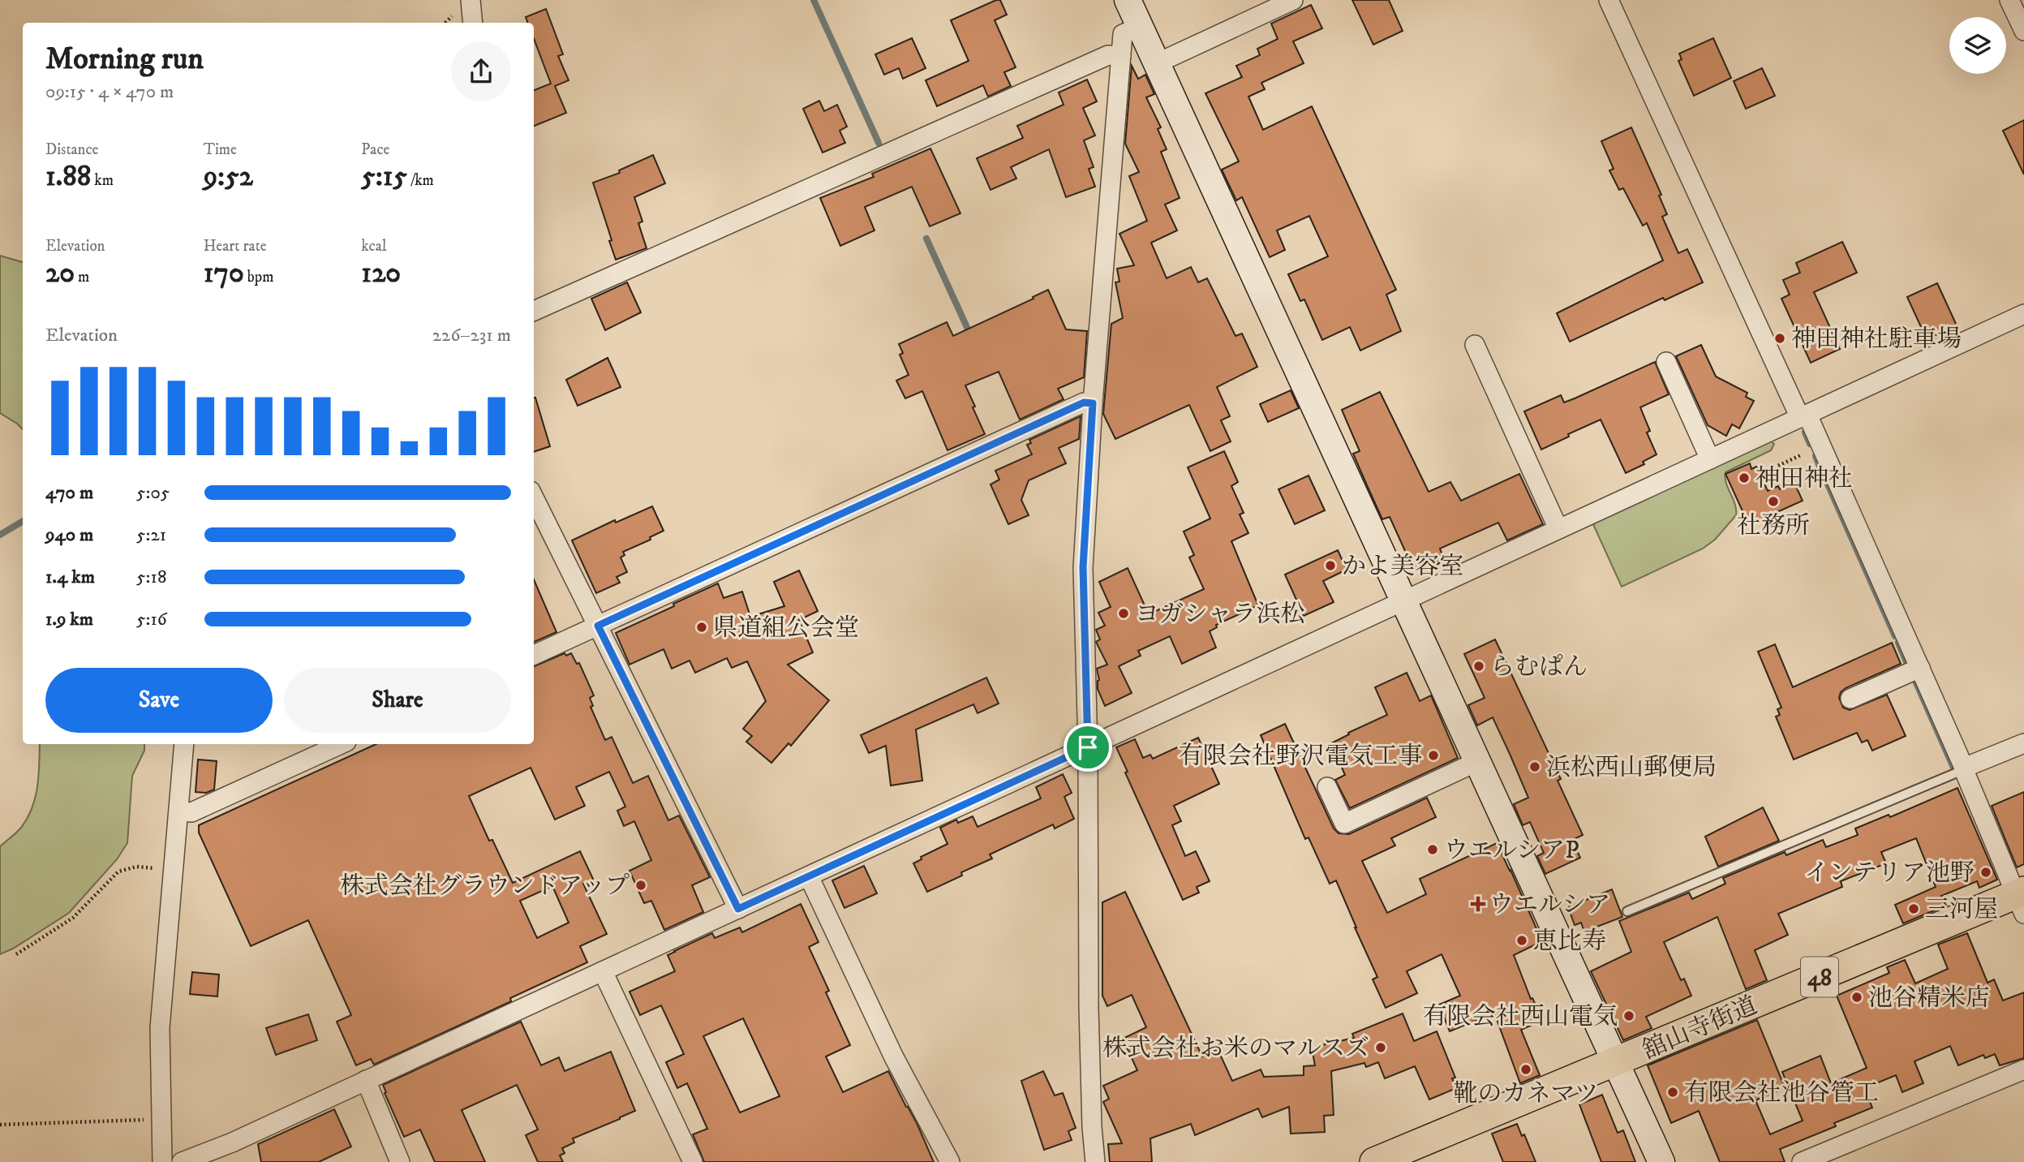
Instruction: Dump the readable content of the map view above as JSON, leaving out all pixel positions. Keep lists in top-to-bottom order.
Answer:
{
  "streets": {
    "main road": ["48", "舘山寺街道"]
  },
  "places": {
    "other": [
      "神田神社駐車場",
      "神田神社",
      "社務所",
      "かよ美容室",
      "ヨガシャラ浜松",
      "県道組公会堂",
      "らむぱん",
      "有限会社野沢電気工事",
      "浜松西山郵便局",
      "ウエルシアP",
      "インテリア池野",
      "株式会社グラウンドアップ",
      "三河屋",
      "恵比寿",
      "池谷精米店",
      "有限会社西山電気",
      "株式会社お米のマルスズ",
      "靴のカネマツ",
      "有限会社池谷管工"
    ],
    "health": ["ウエルシア"]
  },
  "page": {
    "heading": ["Morning run", "09:15 · 4 × 470 m"],
    "stats": [
      ["Distance", "1.88 km"],
      ["Time", "9:52"],
      ["Pace", "5:15 /km"],
      ["Elevation", "20 m"],
      ["Heart rate", "170 bpm"],
      ["kcal", "120"]
    ],
    "chart": ["Elevation", "226–231 m"],
    "list": [
      {
        "name": "470 m",
        "note": "5:05"
      },
      {
        "name": "940 m",
        "note": "5:21"
      },
      {
        "name": "1.4 km",
        "note": "5:18"
      },
      {
        "name": "1.9 km",
        "note": "5:16"
      }
    ],
    "buttons": ["Save", "Share"]
  }
}
